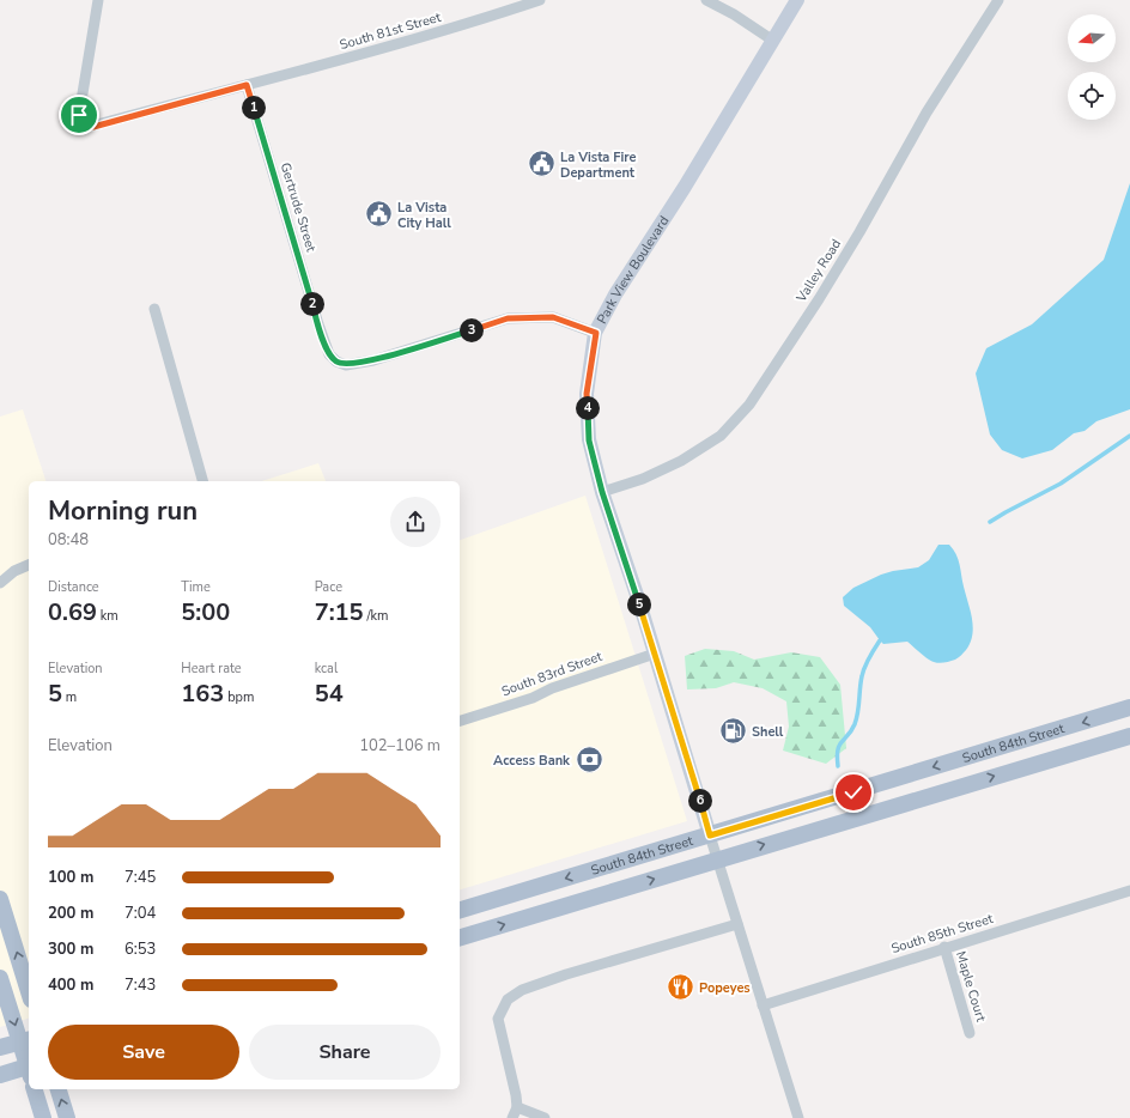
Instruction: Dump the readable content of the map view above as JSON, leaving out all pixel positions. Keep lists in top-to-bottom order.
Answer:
{
  "streets": {
    "main road": ["South 84th Street"],
    "street": [
      "South 81st Street",
      "Gertrude Street",
      "Park View Boulevard",
      "Valley Road",
      "South 83rd Street",
      "South 85th Street",
      "Maple Court"
    ]
  },
  "crossings": [
    ["South 81st Street", "Gertrude Street"],
    ["Gertrude Street", "Park View Boulevard"],
    ["Park View Boulevard", "Valley Road"],
    ["Park View Boulevard", "South 83rd Street"],
    ["Park View Boulevard", "South 84th Street"],
    ["Park View Boulevard", "South 85th Street"],
    ["South 85th Street", "Maple Court"]
  ],
  "places": {
    "public building": ["La Vista Fire Department", "La Vista City Hall"],
    "fuel station": ["Shell"],
    "bank": ["Access Bank"],
    "restaurant": ["Popeyes"]
  },
  "north": "left",
  "page": {
    "pins": [
      "1",
      "2",
      "3",
      "4",
      "5",
      "6"
    ],
    "heading": ["Morning run", "08:48"],
    "stats": [
      ["Distance", "0.69 km"],
      ["Time", "5:00"],
      ["Pace", "7:15 /km"],
      ["Elevation", "5 m"],
      ["Heart rate", "163 bpm"],
      ["kcal", "54"]
    ],
    "chart": ["Elevation", "102–106 m"],
    "list": [
      {
        "name": "100 m",
        "note": "7:45"
      },
      {
        "name": "200 m",
        "note": "7:04"
      },
      {
        "name": "300 m",
        "note": "6:53"
      },
      {
        "name": "400 m",
        "note": "7:43"
      }
    ],
    "buttons": ["Save", "Share"]
  }
}
